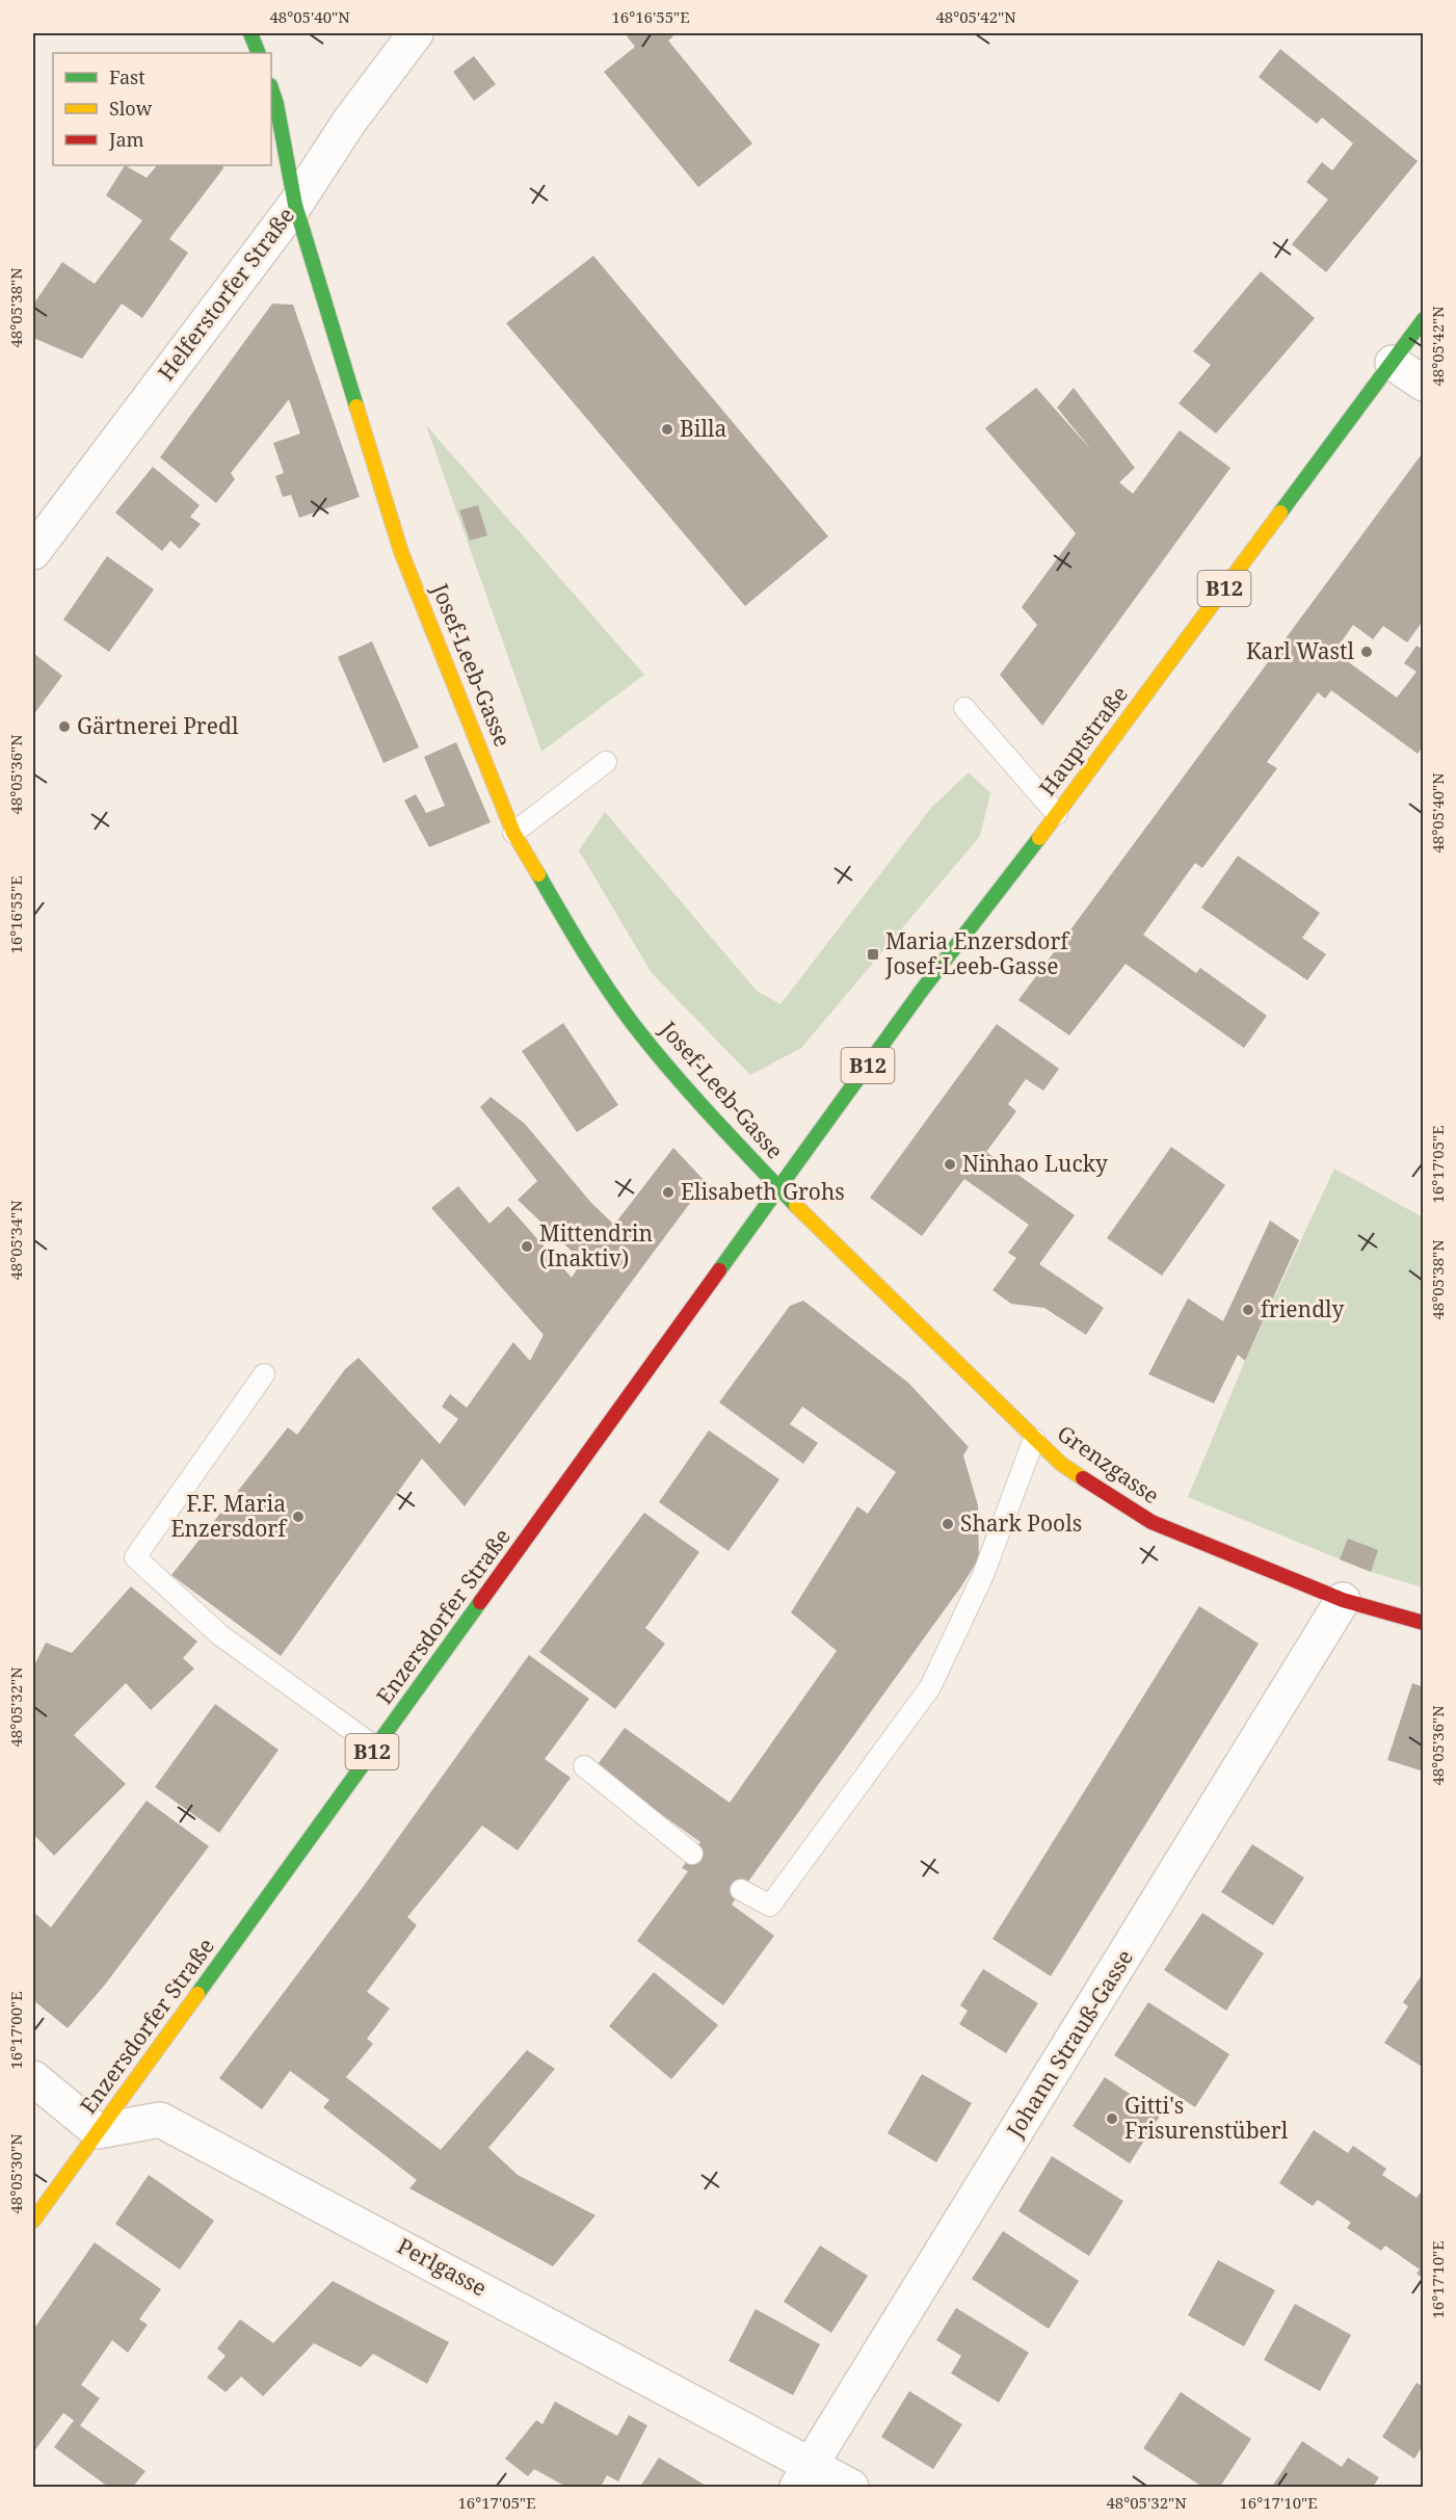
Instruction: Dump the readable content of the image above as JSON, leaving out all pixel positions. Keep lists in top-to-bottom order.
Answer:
{
  "streets": {
    "main road": [
      "B12",
      "Josef-Leeb-Gasse",
      "Hauptstraße",
      "Grenzgasse",
      "Enzersdorfer Straße"
    ],
    "street": ["Helferstorfer Straße", "Johann Strauß-Gasse", "Perlgasse"]
  },
  "crossings": [
    ["Helferstorfer Straße", "Josef-Leeb-Gasse"],
    ["Josef-Leeb-Gasse", "Hauptstraße"],
    ["Josef-Leeb-Gasse", "Grenzgasse"],
    ["Josef-Leeb-Gasse", "Enzersdorfer Straße"],
    ["Hauptstraße", "Grenzgasse"],
    ["Hauptstraße", "Enzersdorfer Straße"],
    ["Grenzgasse", "Enzersdorfer Straße"],
    ["Grenzgasse", "Johann Strauß-Gasse"],
    ["Enzersdorfer Straße", "Perlgasse"],
    ["Johann Strauß-Gasse", "Perlgasse"]
  ],
  "places": {
    "other": [
      "Billa",
      "Karl Wastl",
      "Gärtnerei Predl",
      "Ninhao Lucky",
      "Elisabeth Grohs",
      "Mittendrin (Inaktiv)",
      "friendly",
      "F.F. Maria Enzersdorf",
      "Shark Pools",
      "Gitti's Frisurenstüberl"
    ],
    "transit": ["Maria Enzersdorf Josef-Leeb-Gasse"]
  },
  "legend": ["Fast", "Slow", "Jam"],
  "coordinates": [
    "48°05'40\"N",
    "16°16'55\"E",
    "48°05'42\"N",
    "48°05'38\"N",
    "48°05'36\"N",
    "16°17'05\"E",
    "48°05'34\"N",
    "48°05'32\"N",
    "16°17'00\"E",
    "48°05'30\"N",
    "16°17'10\"E"
  ]
}
